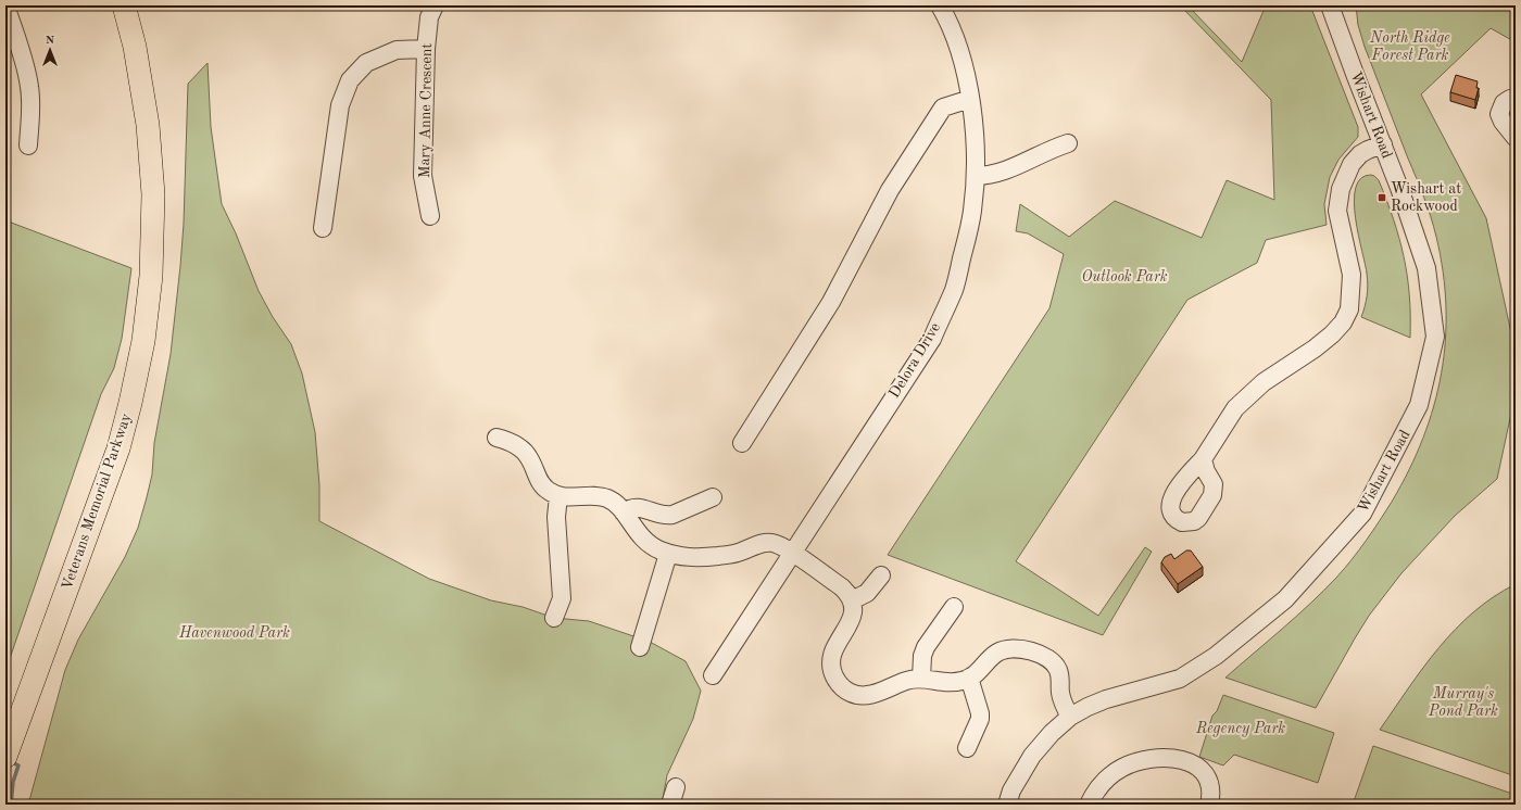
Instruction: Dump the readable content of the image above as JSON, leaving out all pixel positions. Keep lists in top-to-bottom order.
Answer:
{
  "streets": {
    "main road": ["Veterans Memorial Parkway"],
    "street": ["Mary Anne Crescent", "Wishart Road", "Delora Drive"]
  },
  "parks": [
    "North Ridge Forest Park",
    "Outlook Park",
    "Havenwood Park",
    "Murray's Pond Park",
    "Regency Park"
  ],
  "places": {
    "transit": ["Wishart at Rockwood"]
  },
  "north": "top"
}
